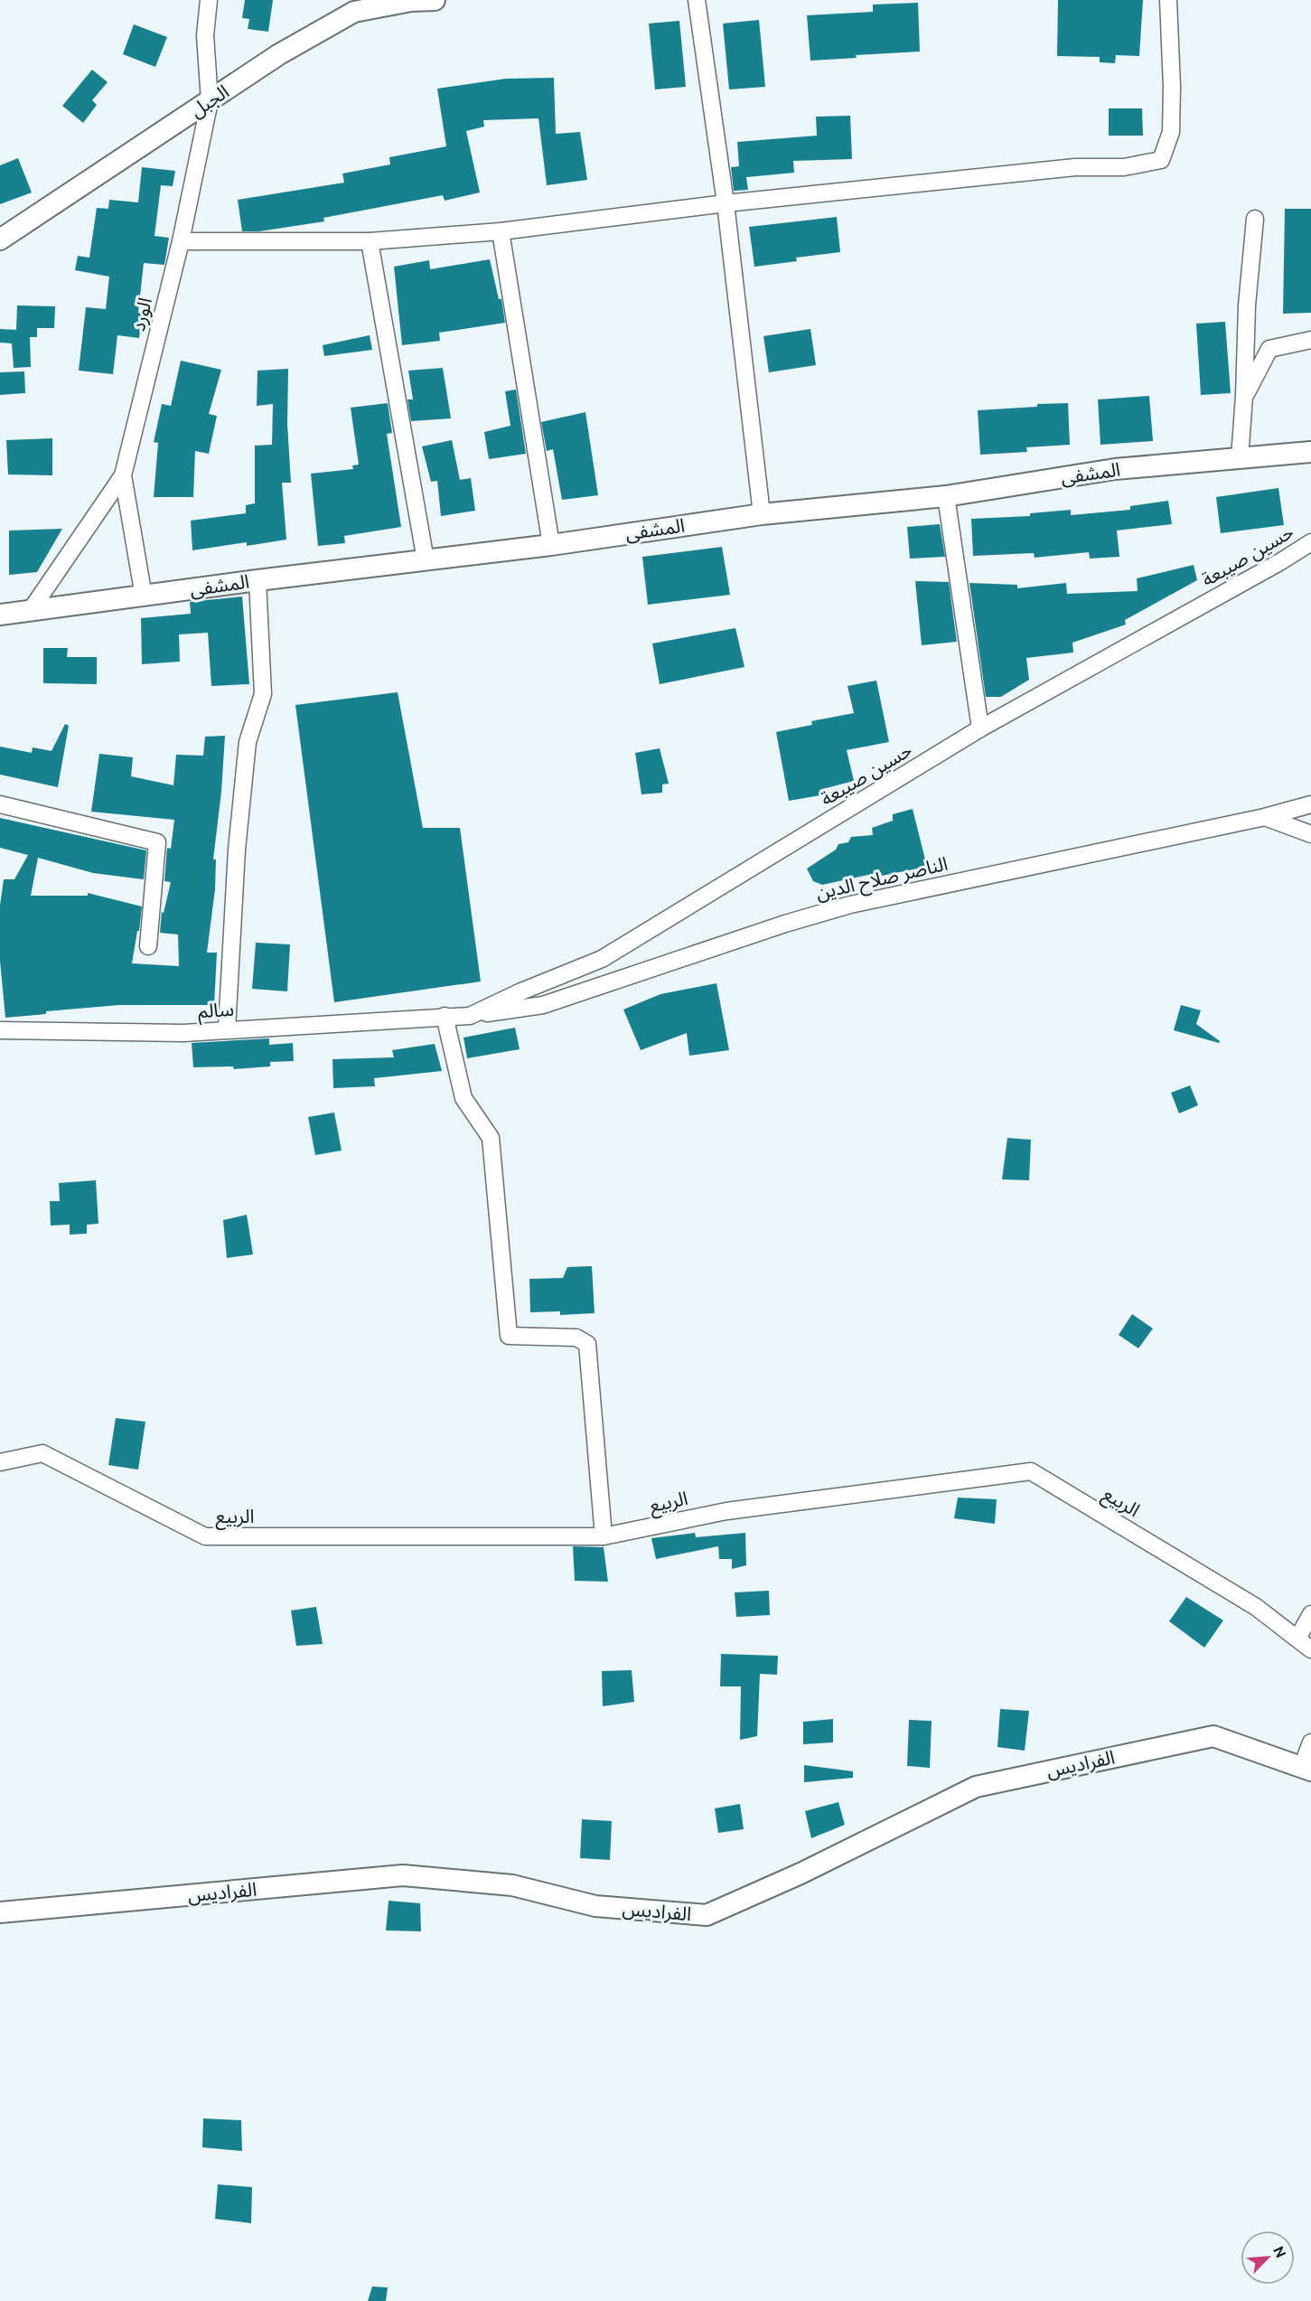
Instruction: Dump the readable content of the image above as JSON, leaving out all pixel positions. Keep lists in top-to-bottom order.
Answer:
{
  "streets": {
    "street": [
      "الجبل",
      "الورد",
      "المشفى",
      "حسين صيبعة",
      "الناصر صلاح الدين",
      "سالم",
      "الربيع",
      "الفراديس"
    ]
  },
  "crossings": [
    ["الجبل", "الورد"],
    ["الورد", "المشفى"],
    ["حسين صيبعة", "الناصر صلاح الدين"],
    ["حسين صيبعة", "سالم"]
  ],
  "north": "top right"
}
